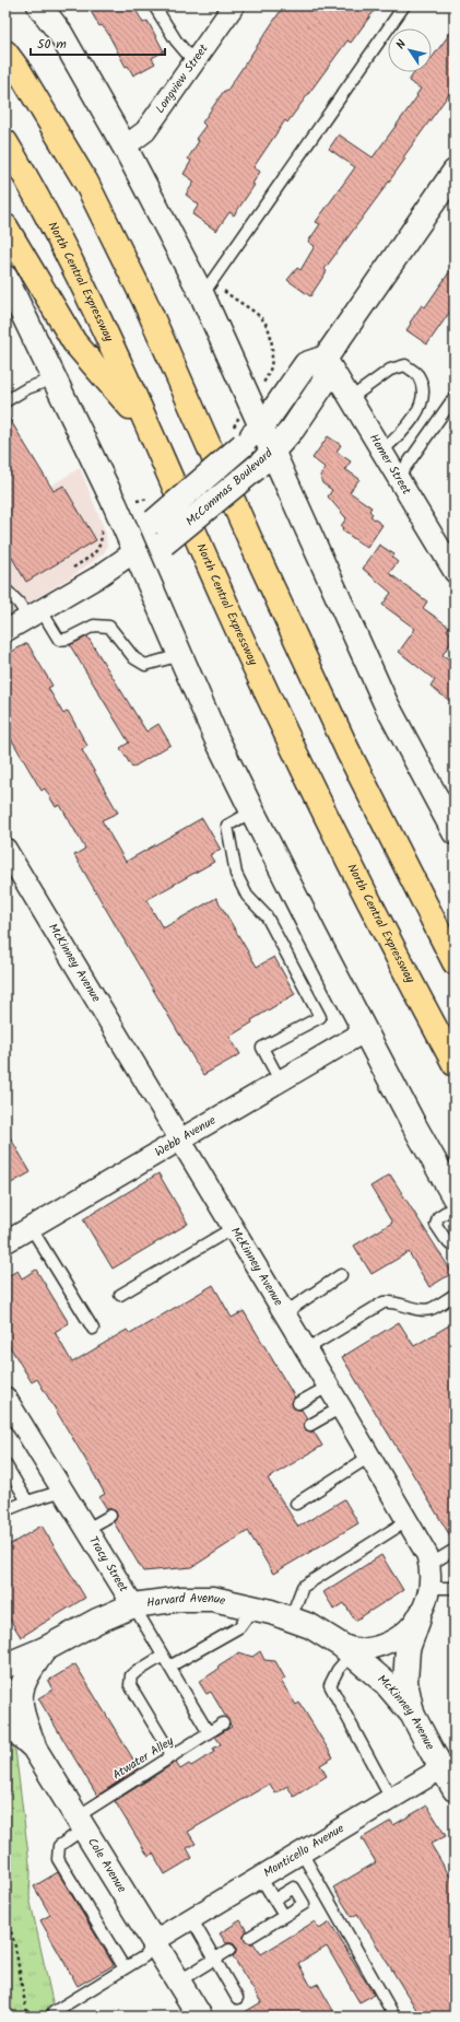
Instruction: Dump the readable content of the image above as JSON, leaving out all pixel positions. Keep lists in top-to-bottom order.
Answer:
{
  "streets": {
    "highway": ["North Central Expressway"],
    "main road": [
      "McCommas Boulevard",
      "McKinney Avenue",
      "Harvard Avenue",
      "Cole Avenue"
    ],
    "street": [
      "Longview Street",
      "Homer Street",
      "Webb Avenue",
      "Tracy Street",
      "Monticello Avenue"
    ],
    "lane": ["Atwater Alley"]
  },
  "crossings": [
    ["Homer Street", "McCommas Boulevard"],
    ["McKinney Avenue", "Webb Avenue"],
    ["McKinney Avenue", "Harvard Avenue"],
    ["McKinney Avenue", "Monticello Avenue"],
    ["Tracy Street", "Harvard Avenue"],
    ["Tracy Street", "Atwater Alley"],
    ["Atwater Alley", "Cole Avenue"],
    ["Monticello Avenue", "Cole Avenue"]
  ],
  "scale_bar": "50 m",
  "north": "top left"
}
